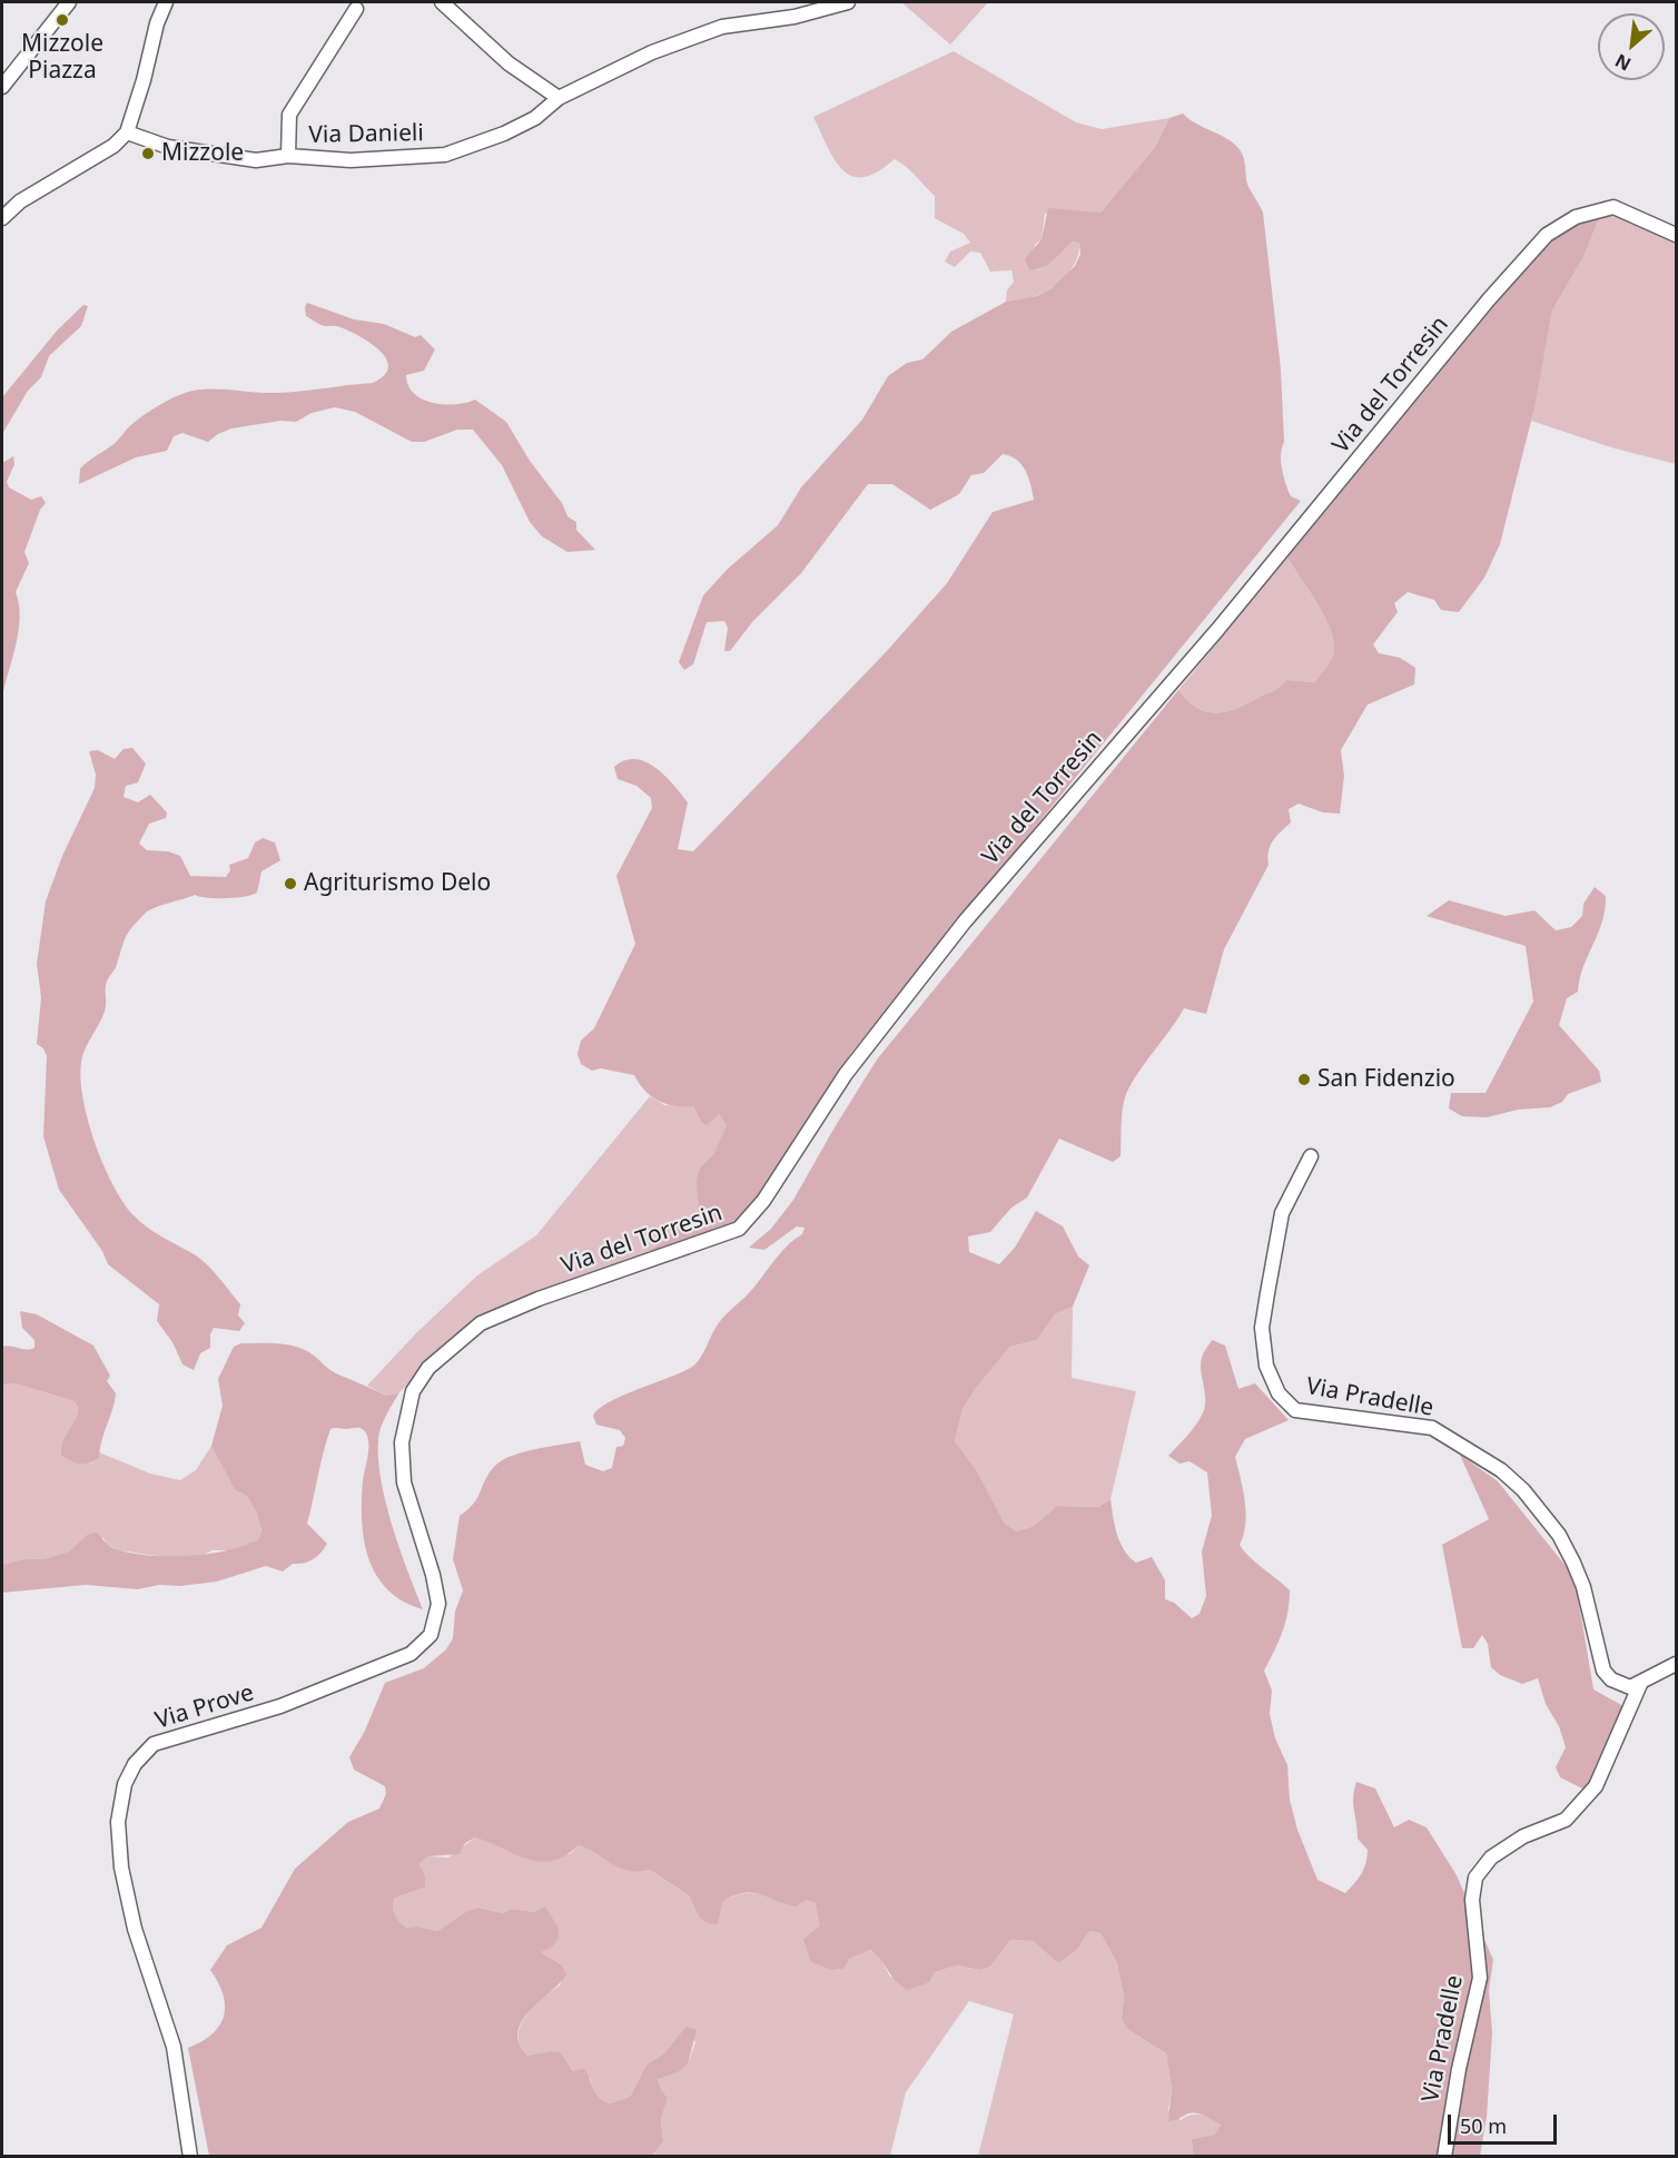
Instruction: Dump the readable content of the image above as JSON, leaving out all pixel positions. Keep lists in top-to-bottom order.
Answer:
{
  "streets": {
    "street": [
      "Via Danieli",
      "Via del Torresin",
      "Via Pradelle",
      "Via Prove"
    ]
  },
  "crossings": [
    ["Via del Torresin", "Via Prove"]
  ],
  "places": [
    "Mizzole Piazza",
    "Mizzole",
    "Agriturismo Delo",
    "San Fidenzio"
  ],
  "scale_bar": "50 m",
  "north": "bottom left"
}
